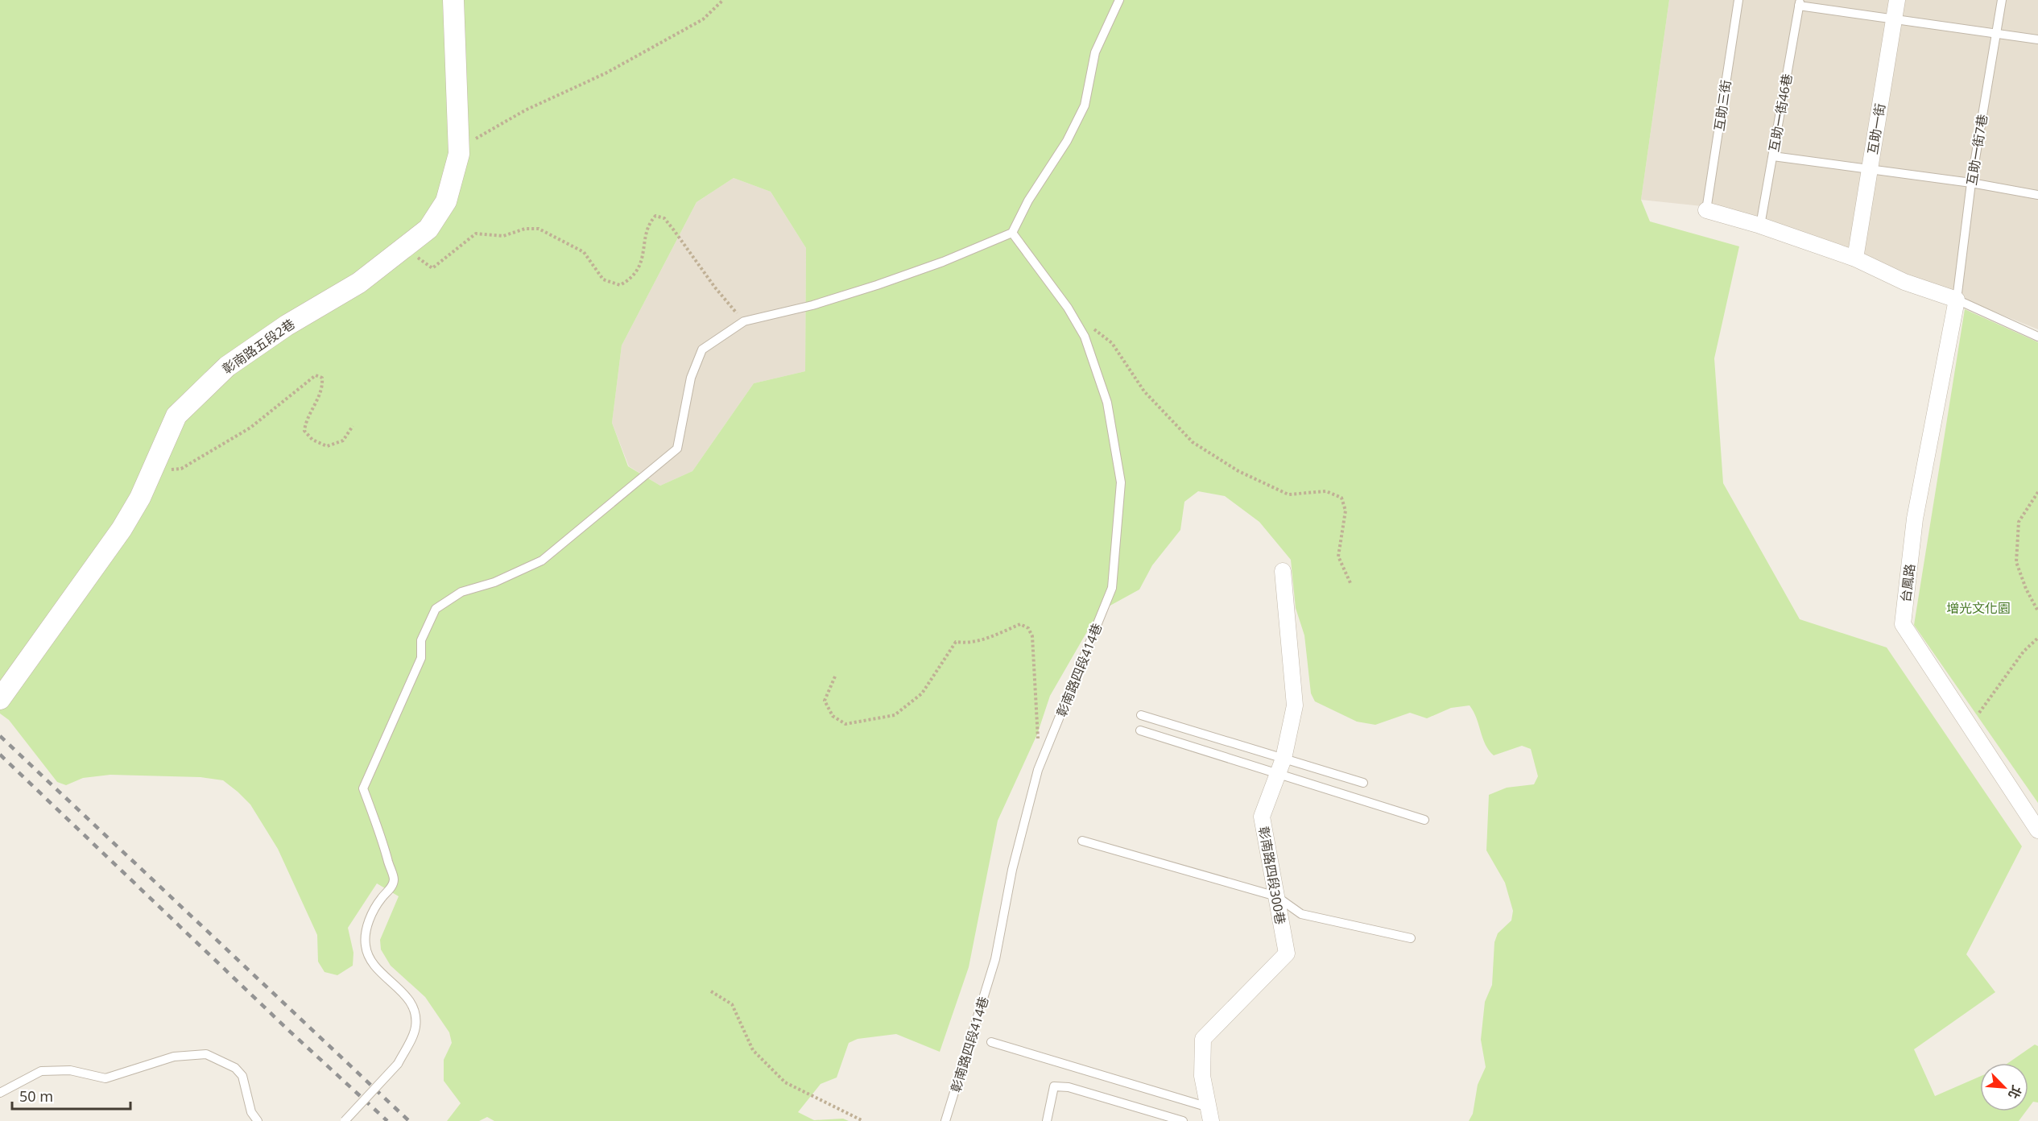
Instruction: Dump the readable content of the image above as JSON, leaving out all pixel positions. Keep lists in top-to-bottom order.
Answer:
{
  "streets": {
    "street": [
      "互助一街",
      "彰南路五段2巷",
      "台鳳路",
      "彰南路四段300巷"
    ],
    "lane": [
      "互助三街",
      "互助一街46巷",
      "互助一街7巷",
      "彰南路四段414巷"
    ]
  },
  "crossings": [
    ["互助一街7巷", "台鳳路"]
  ],
  "parks": ["增光文化園"],
  "scale_bar": "50 m",
  "north": "bottom right"
}
